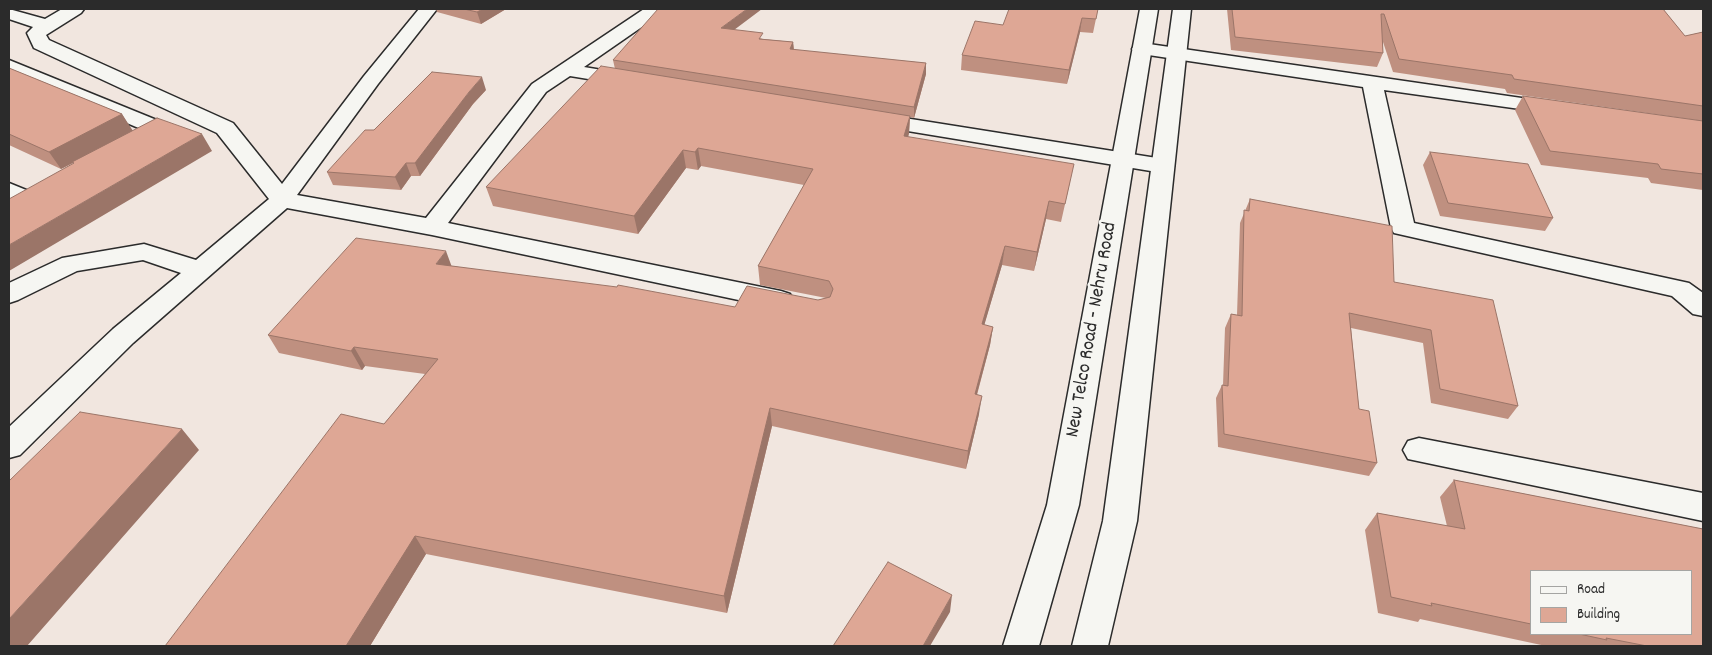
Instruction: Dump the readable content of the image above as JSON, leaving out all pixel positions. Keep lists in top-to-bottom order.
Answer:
{
  "streets": {
    "street": ["New Telco Road - Nehru Road"]
  },
  "legend": ["Road", "Building"]
}
